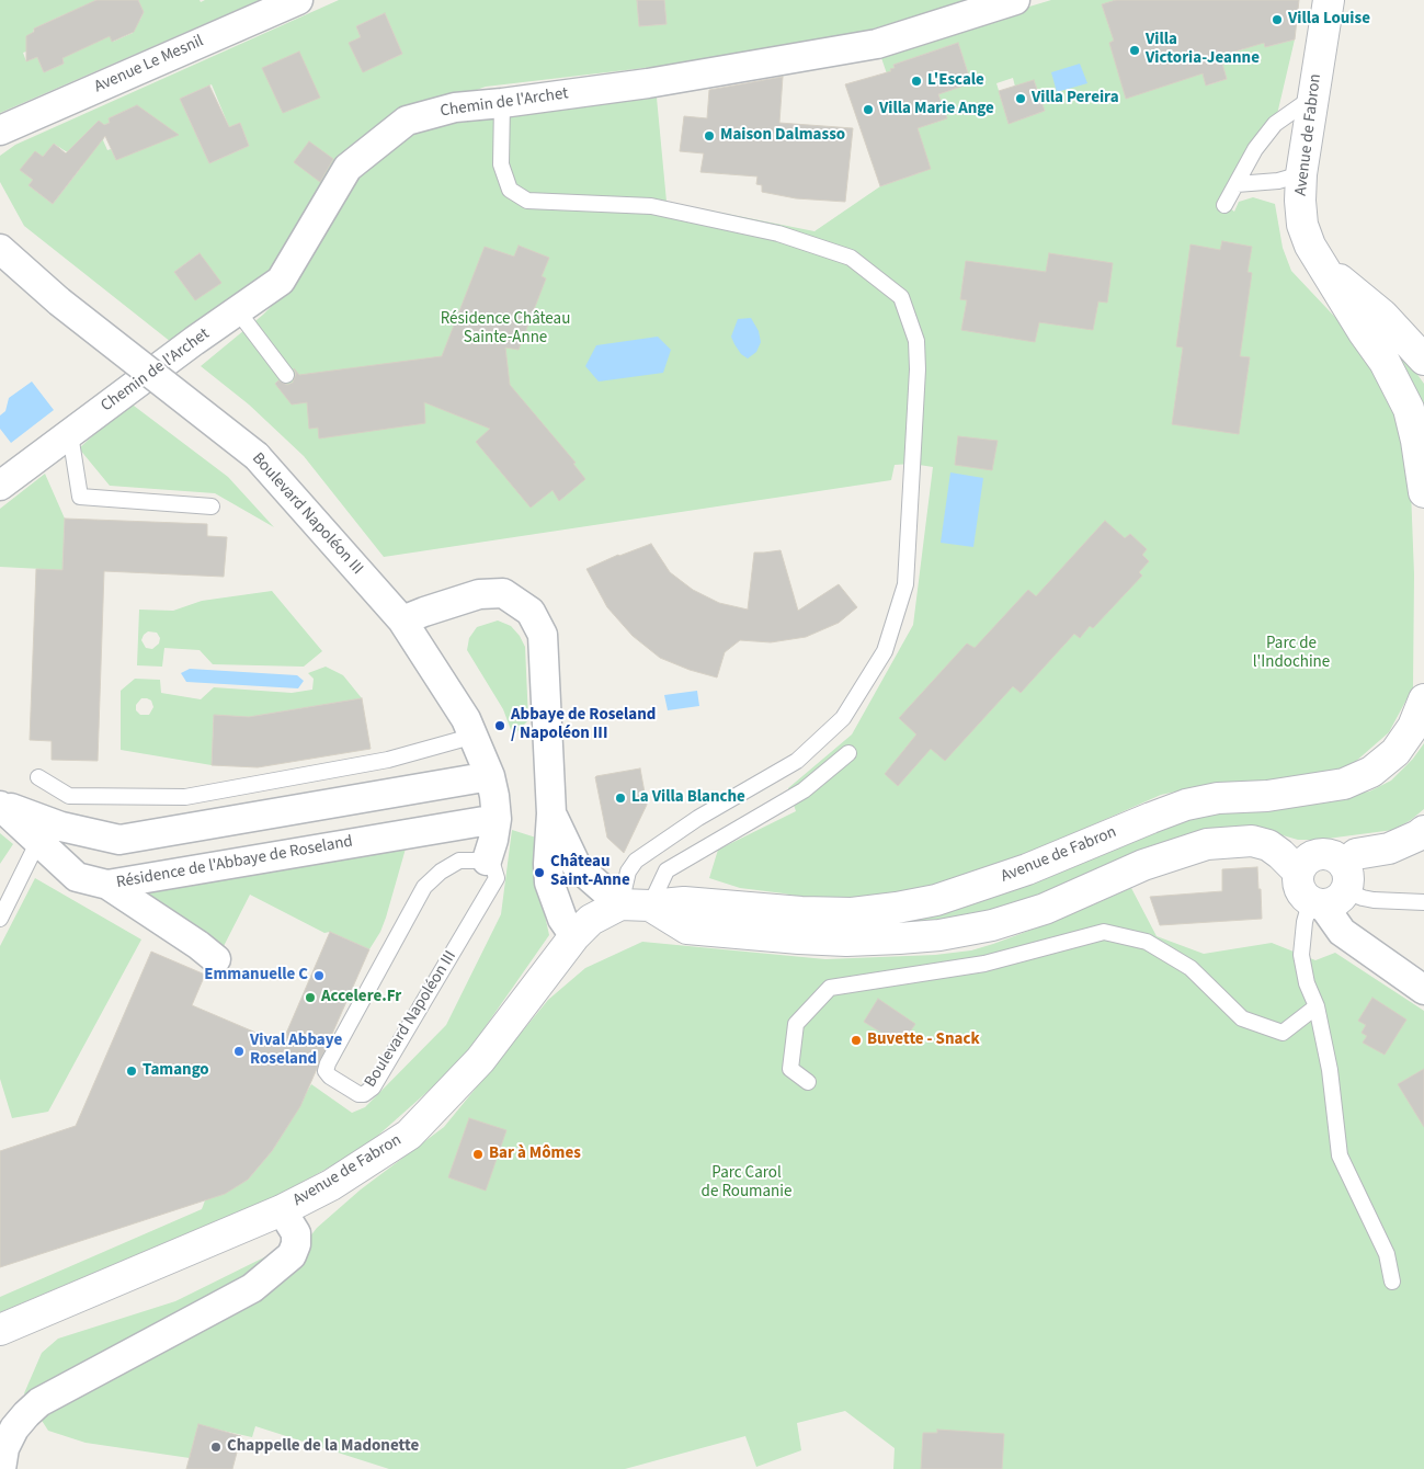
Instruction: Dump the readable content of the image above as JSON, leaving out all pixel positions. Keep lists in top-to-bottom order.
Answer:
{
  "streets": {
    "street": [
      "Avenue Le Mesnil",
      "Chemin de l'Archet",
      "Avenue de Fabron",
      "Boulevard Napoléon III",
      "Résidence de l'Abbaye de Roseland"
    ]
  },
  "crossings": [
    ["Boulevard Napoléon III", "Résidence de l'Abbaye de Roseland"]
  ],
  "parks": ["Résidence Château Sainte-Anne", "Parc de l'Indochine", "Parc Carol de Roumanie"],
  "places": [
    "Villa Louise",
    "Villa Victoria-Jeanne",
    "L'Escale",
    "Villa Pereira",
    "Villa Marie Ange",
    "Maison Dalmasso",
    "Abbaye de Roseland / Napoléon III",
    "La Villa Blanche",
    "Château Saint-Anne",
    "Emmanuelle C",
    "Accelere.Fr",
    "Buvette - Snack",
    "Vival Abbaye Roseland",
    "Tamango",
    "Bar à Mômes",
    "Chappelle de la Madonette"
  ]
}
